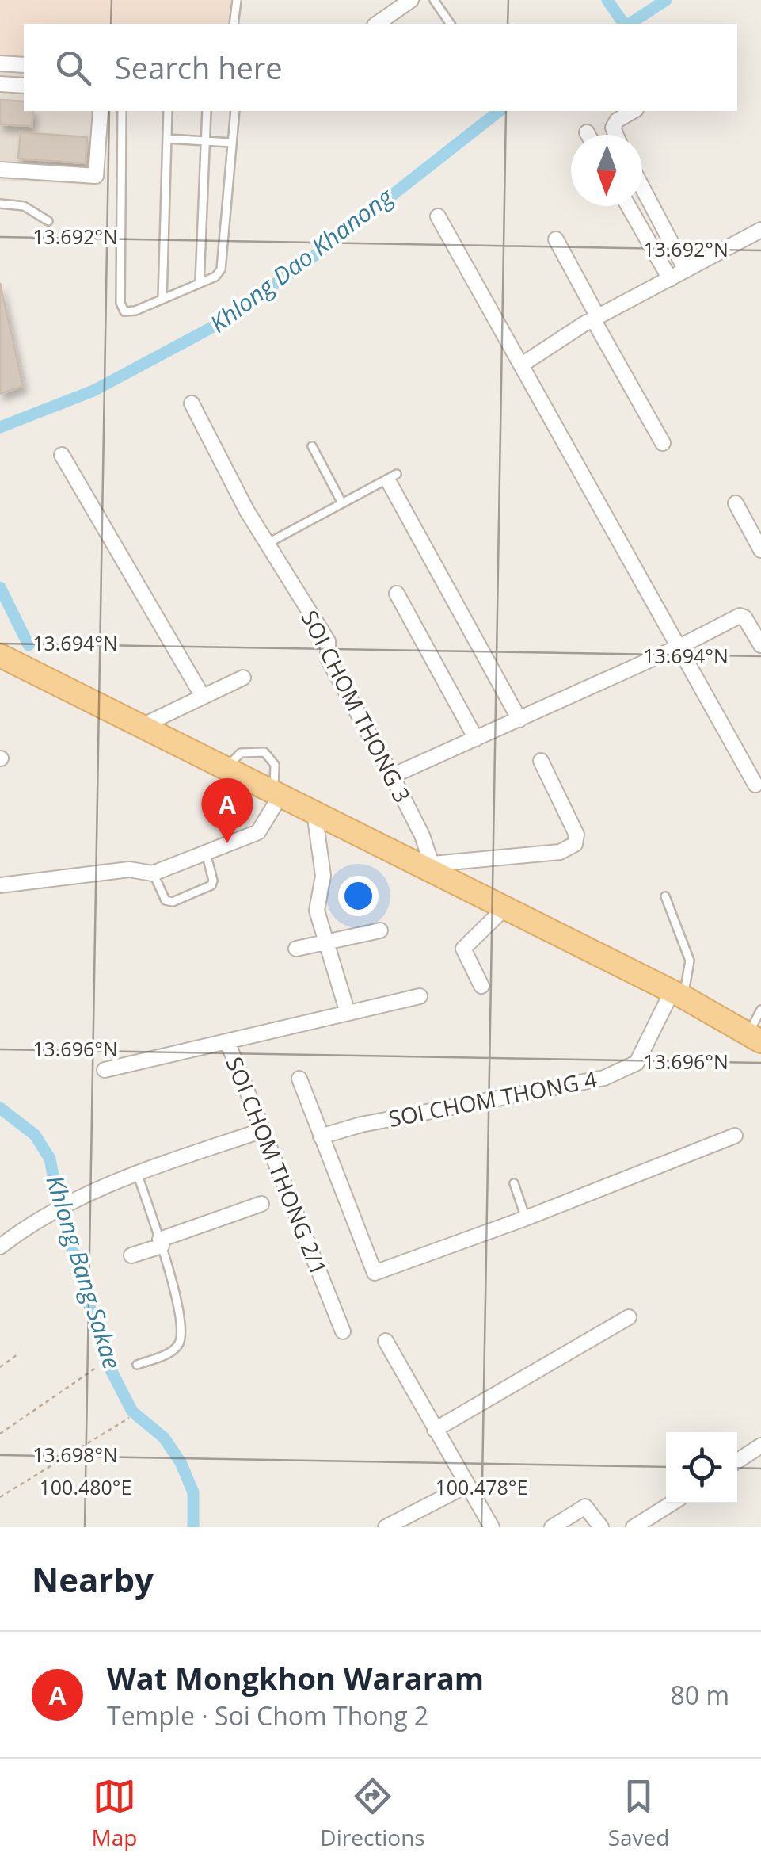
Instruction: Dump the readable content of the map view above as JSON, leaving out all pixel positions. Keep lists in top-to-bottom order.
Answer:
{
  "streets": {
    "street": ["SOI CHOM THONG 3", "SOI CHOM THONG 4", "SOI CHOM THONG 2/1"]
  },
  "water": ["Khlong Dao Khanong", "Khlong Bang Sakae"],
  "north": "bottom",
  "page": {
    "search": "Search here",
    "pins": "A",
    "heading": "Nearby",
    "list": [
      {
        "mark": "A",
        "name": "Wat Mongkhon Wararam",
        "note": "Temple · Soi Chom Thong 2",
        "value": "80 m"
      }
    ],
    "nav": ["Map", "Directions", "Saved"]
  },
  "coordinates": [
    "13.692°N",
    "13.694°N",
    "13.696°N",
    "13.698°N",
    "100.480°E",
    "100.478°E"
  ]
}
